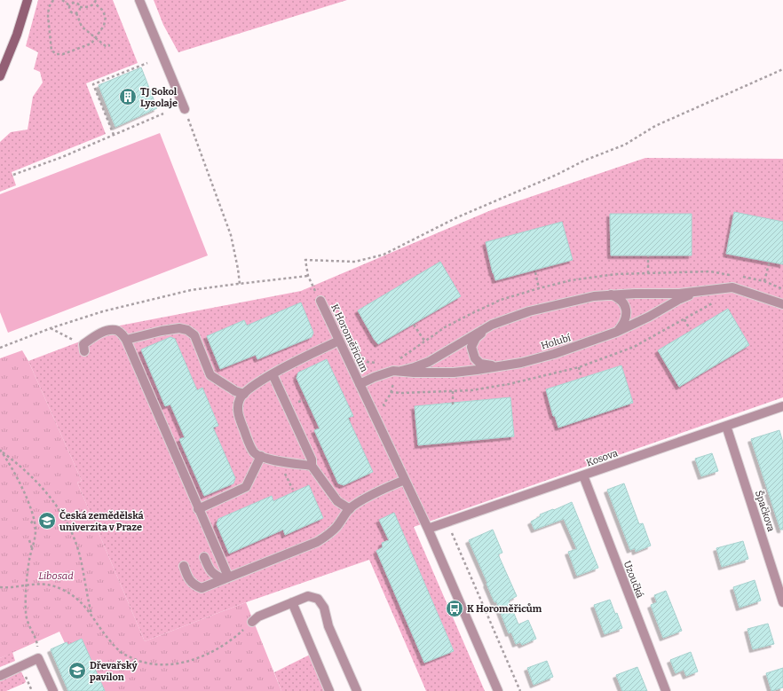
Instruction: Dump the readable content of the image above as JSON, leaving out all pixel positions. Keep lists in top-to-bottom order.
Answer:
{
  "streets": {
    "street": [
      "K Horoměřicům",
      "Holubí",
      "Kosova",
      "Špačkova",
      "Uzoučká"
    ]
  },
  "crossings": [
    ["K Horoměřicům", "Holubí"],
    ["K Horoměřicům", "Kosova"],
    ["Kosova", "Špačkova"],
    ["Kosova", "Uzoučká"]
  ],
  "parks": ["Libosad"],
  "places": {
    "building": ["TJ Sokol Lysolaje"],
    "school or university": ["Česká zemědělská univerzita v Praze", "Dřevařský pavilon"],
    "bus stop": ["K Horoměřicům"]
  }
}
